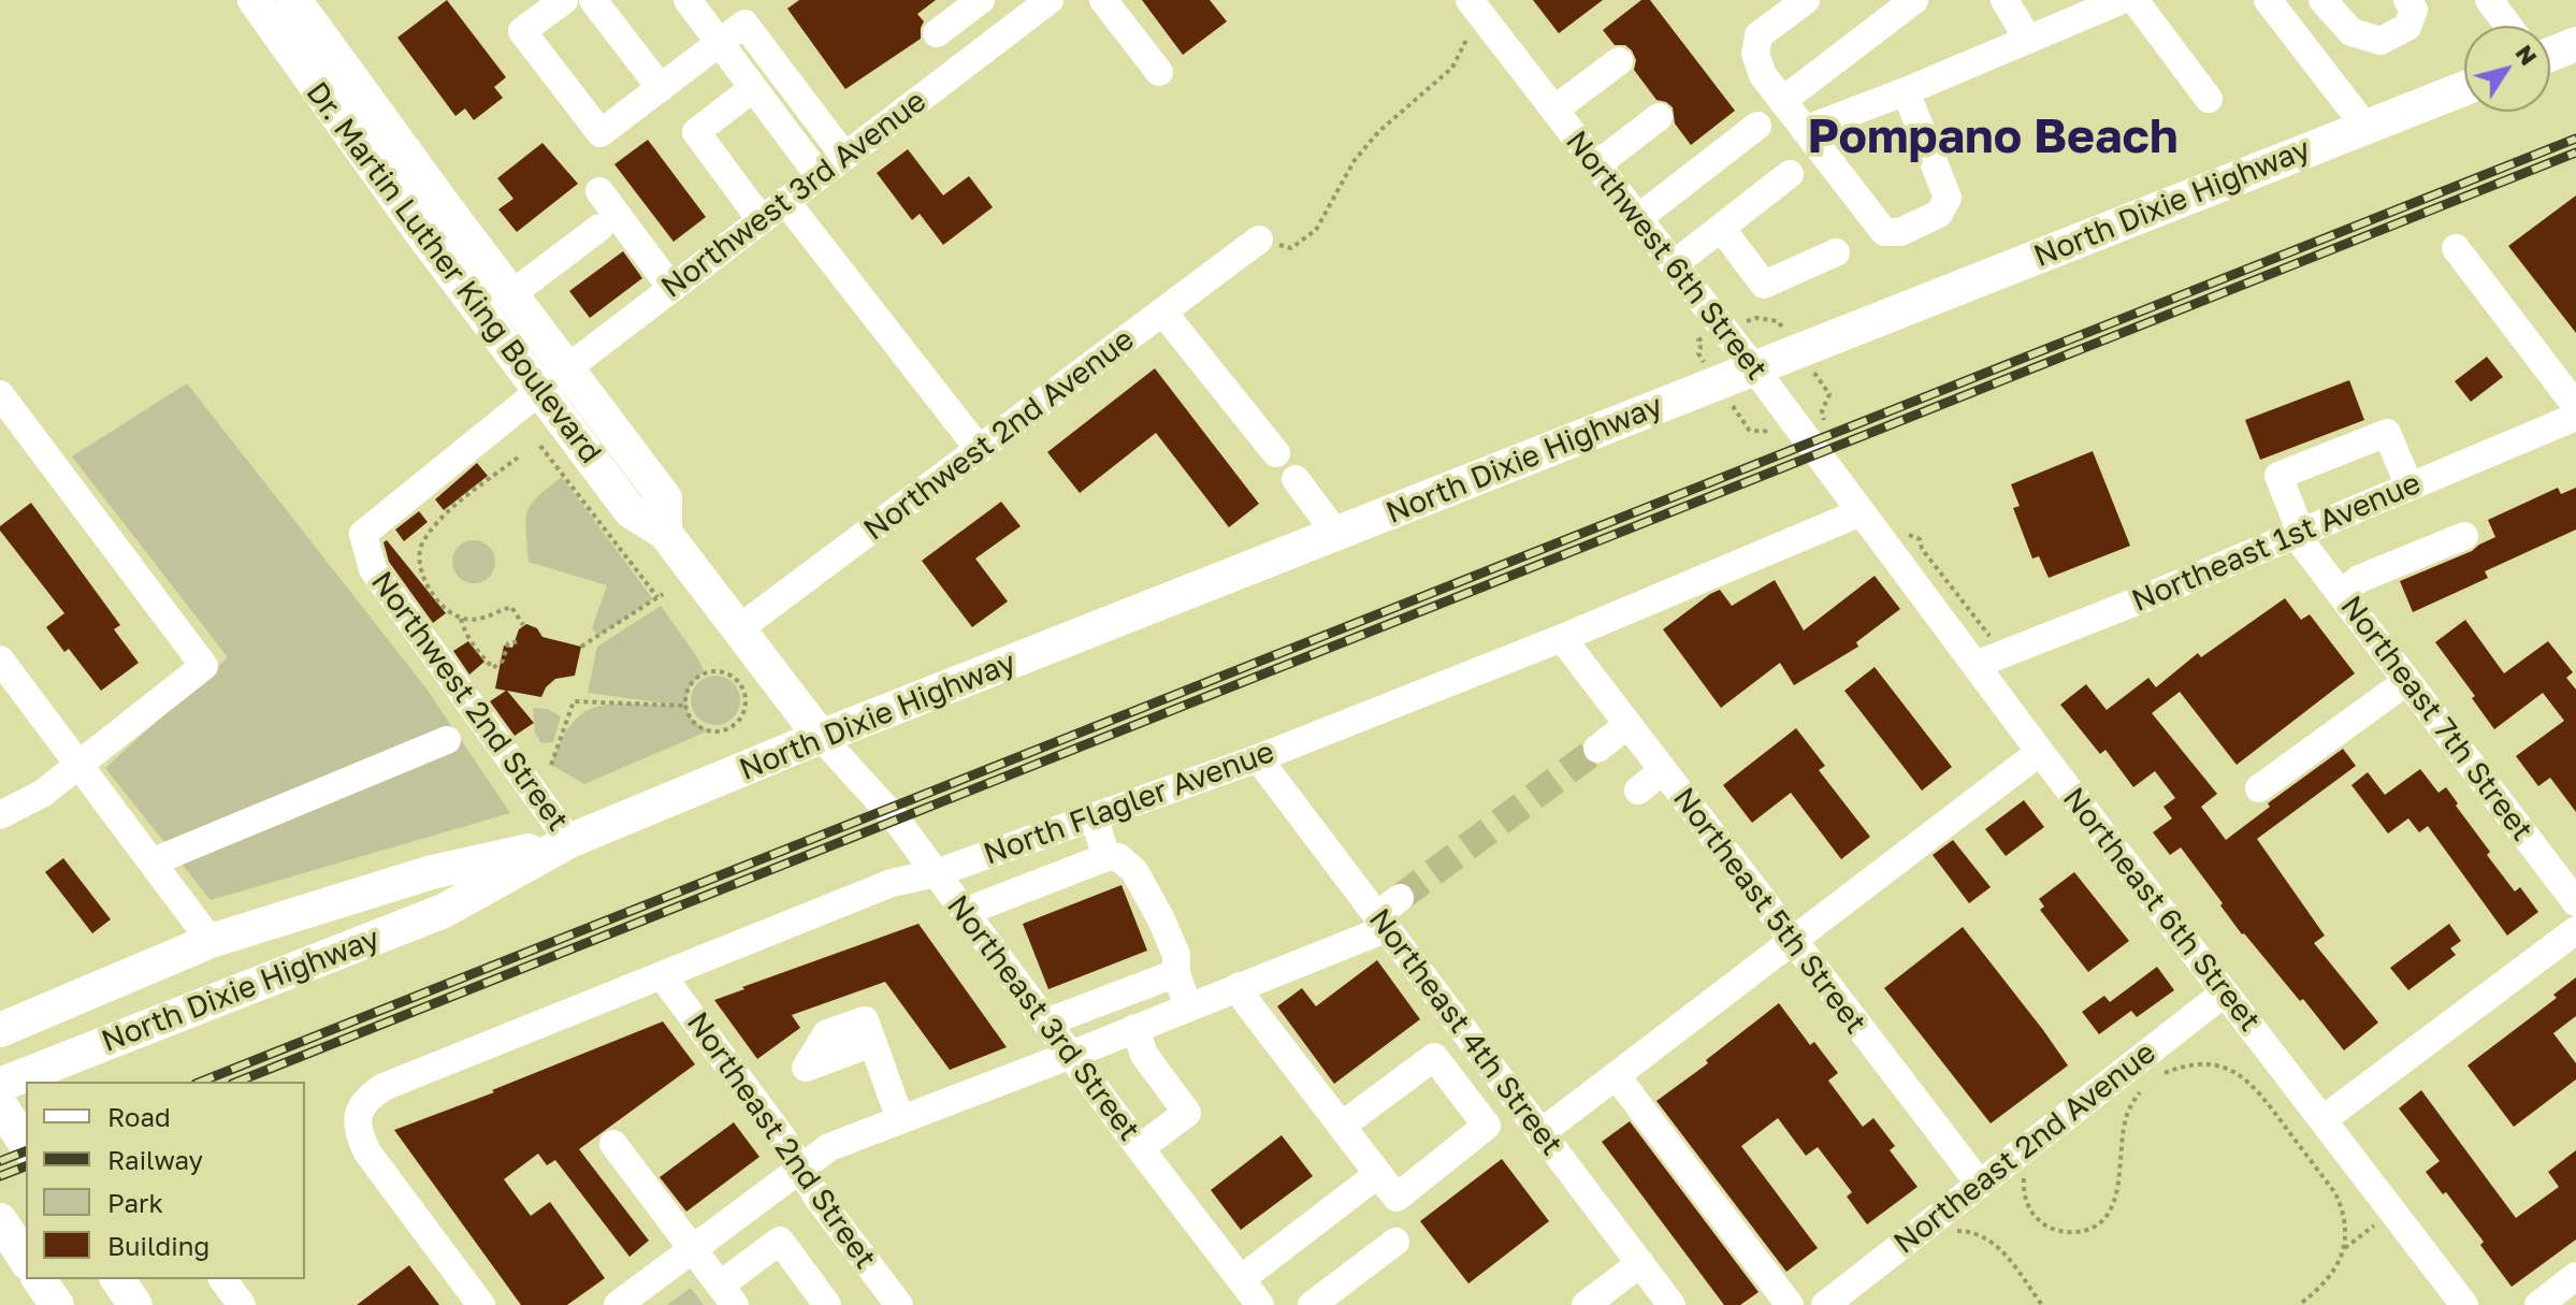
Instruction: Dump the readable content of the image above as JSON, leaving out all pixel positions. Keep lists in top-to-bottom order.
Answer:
{
  "streets": {
    "main road": ["North Dixie Highway", "Dr. Martin Luther King Boulevard"],
    "street": [
      "Northwest 3rd Avenue",
      "Northwest 6th Street",
      "Northwest 2nd Avenue",
      "Northeast 1st Avenue",
      "Northwest 2nd Street",
      "Northeast 7th Street",
      "North Flagler Avenue",
      "Northeast 6th Street",
      "Northeast 5th Street",
      "Northeast 3rd Street",
      "Northeast 4th Street",
      "Northeast 2nd Street",
      "Northeast 2nd Avenue"
    ]
  },
  "crossings": [
    ["Northwest 3rd Avenue", "Dr. Martin Luther King Boulevard"],
    ["Northwest 3rd Avenue", "Northwest 2nd Street"],
    ["North Dixie Highway", "Northwest 6th Street"],
    ["North Dixie Highway", "Dr. Martin Luther King Boulevard"],
    ["North Dixie Highway", "Northwest 2nd Street"],
    ["North Dixie Highway", "Northeast 3rd Street"],
    ["Northwest 6th Street", "North Flagler Avenue"],
    ["Northwest 6th Street", "Northeast 6th Street"],
    ["Dr. Martin Luther King Boulevard", "Northwest 2nd Avenue"],
    ["Dr. Martin Luther King Boulevard", "Northwest 2nd Street"],
    ["Dr. Martin Luther King Boulevard", "Northeast 3rd Street"],
    ["Northeast 1st Avenue", "Northeast 7th Street"],
    ["Northeast 1st Avenue", "Northeast 6th Street"],
    ["North Flagler Avenue", "Northeast 6th Street"],
    ["North Flagler Avenue", "Northeast 5th Street"],
    ["North Flagler Avenue", "Northeast 3rd Street"],
    ["North Flagler Avenue", "Northeast 4th Street"],
    ["North Flagler Avenue", "Northeast 2nd Street"],
    ["Northeast 6th Street", "Northeast 2nd Avenue"],
    ["Northeast 5th Street", "Northeast 2nd Avenue"]
  ],
  "districts": ["Pompano Beach"],
  "legend": [
    "Road",
    "Railway",
    "Park",
    "Building"
  ],
  "north": "top right"
}
